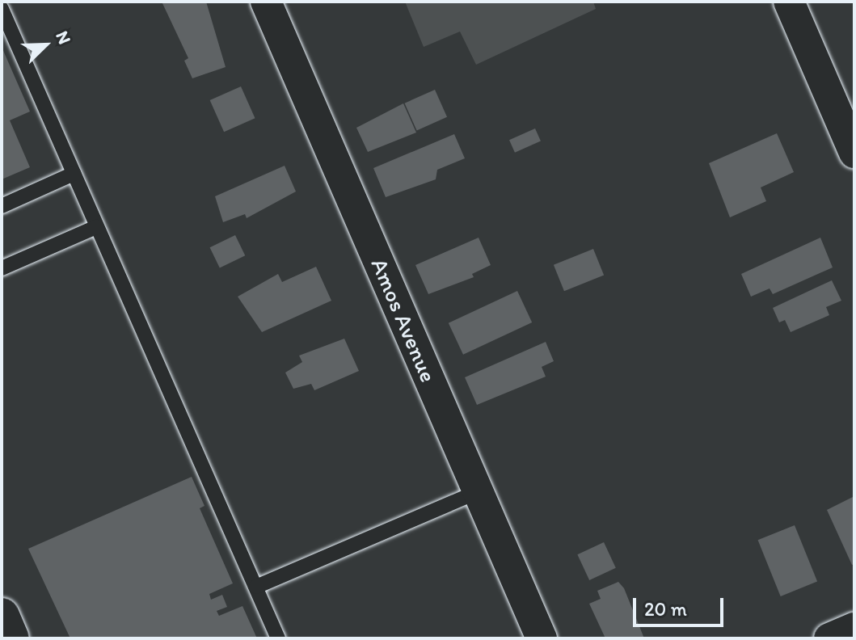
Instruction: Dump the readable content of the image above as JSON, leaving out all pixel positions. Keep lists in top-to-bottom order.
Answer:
{
  "streets": {
    "street": ["Amos Avenue"]
  },
  "scale_bar": "20 m",
  "north": "top right"
}
